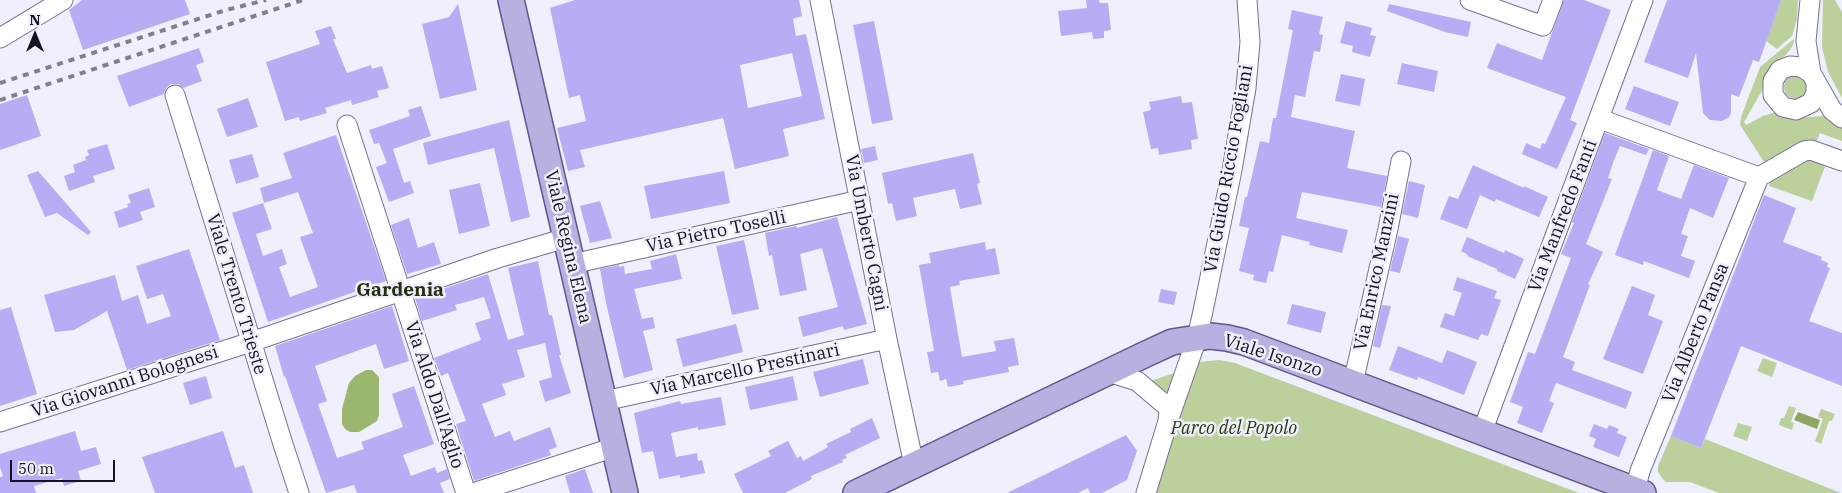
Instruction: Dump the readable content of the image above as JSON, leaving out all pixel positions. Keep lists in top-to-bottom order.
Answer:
{
  "streets": {
    "main road": ["Viale Regina Elena", "Viale Isonzo"],
    "street": [
      "Via Guido Riccio Fogliani",
      "Via Manfredo Fanti",
      "Via Pietro Toselli",
      "Via Umberto Cagni",
      "Via Enrico Manzini",
      "Viale Trento Trieste",
      "Via Alberto Pansa",
      "Via Marcello Prestinari",
      "Via Giovanni Bolognesi",
      "Via Aldo Dall'Aglio"
    ]
  },
  "crossings": [
    ["Via Guido Riccio Fogliani", "Viale Isonzo"],
    ["Via Manfredo Fanti", "Viale Isonzo"],
    ["Via Pietro Toselli", "Via Umberto Cagni"],
    ["Via Pietro Toselli", "Viale Regina Elena"],
    ["Via Umberto Cagni", "Viale Isonzo"],
    ["Via Umberto Cagni", "Via Marcello Prestinari"],
    ["Viale Regina Elena", "Via Marcello Prestinari"],
    ["Viale Regina Elena", "Via Giovanni Bolognesi"],
    ["Via Enrico Manzini", "Viale Isonzo"],
    ["Viale Trento Trieste", "Via Giovanni Bolognesi"],
    ["Via Alberto Pansa", "Viale Isonzo"],
    ["Via Giovanni Bolognesi", "Via Aldo Dall'Aglio"]
  ],
  "districts": ["Gardenia"],
  "parks": ["Parco del Popolo"],
  "scale_bar": "50 m",
  "north": "top"
}
